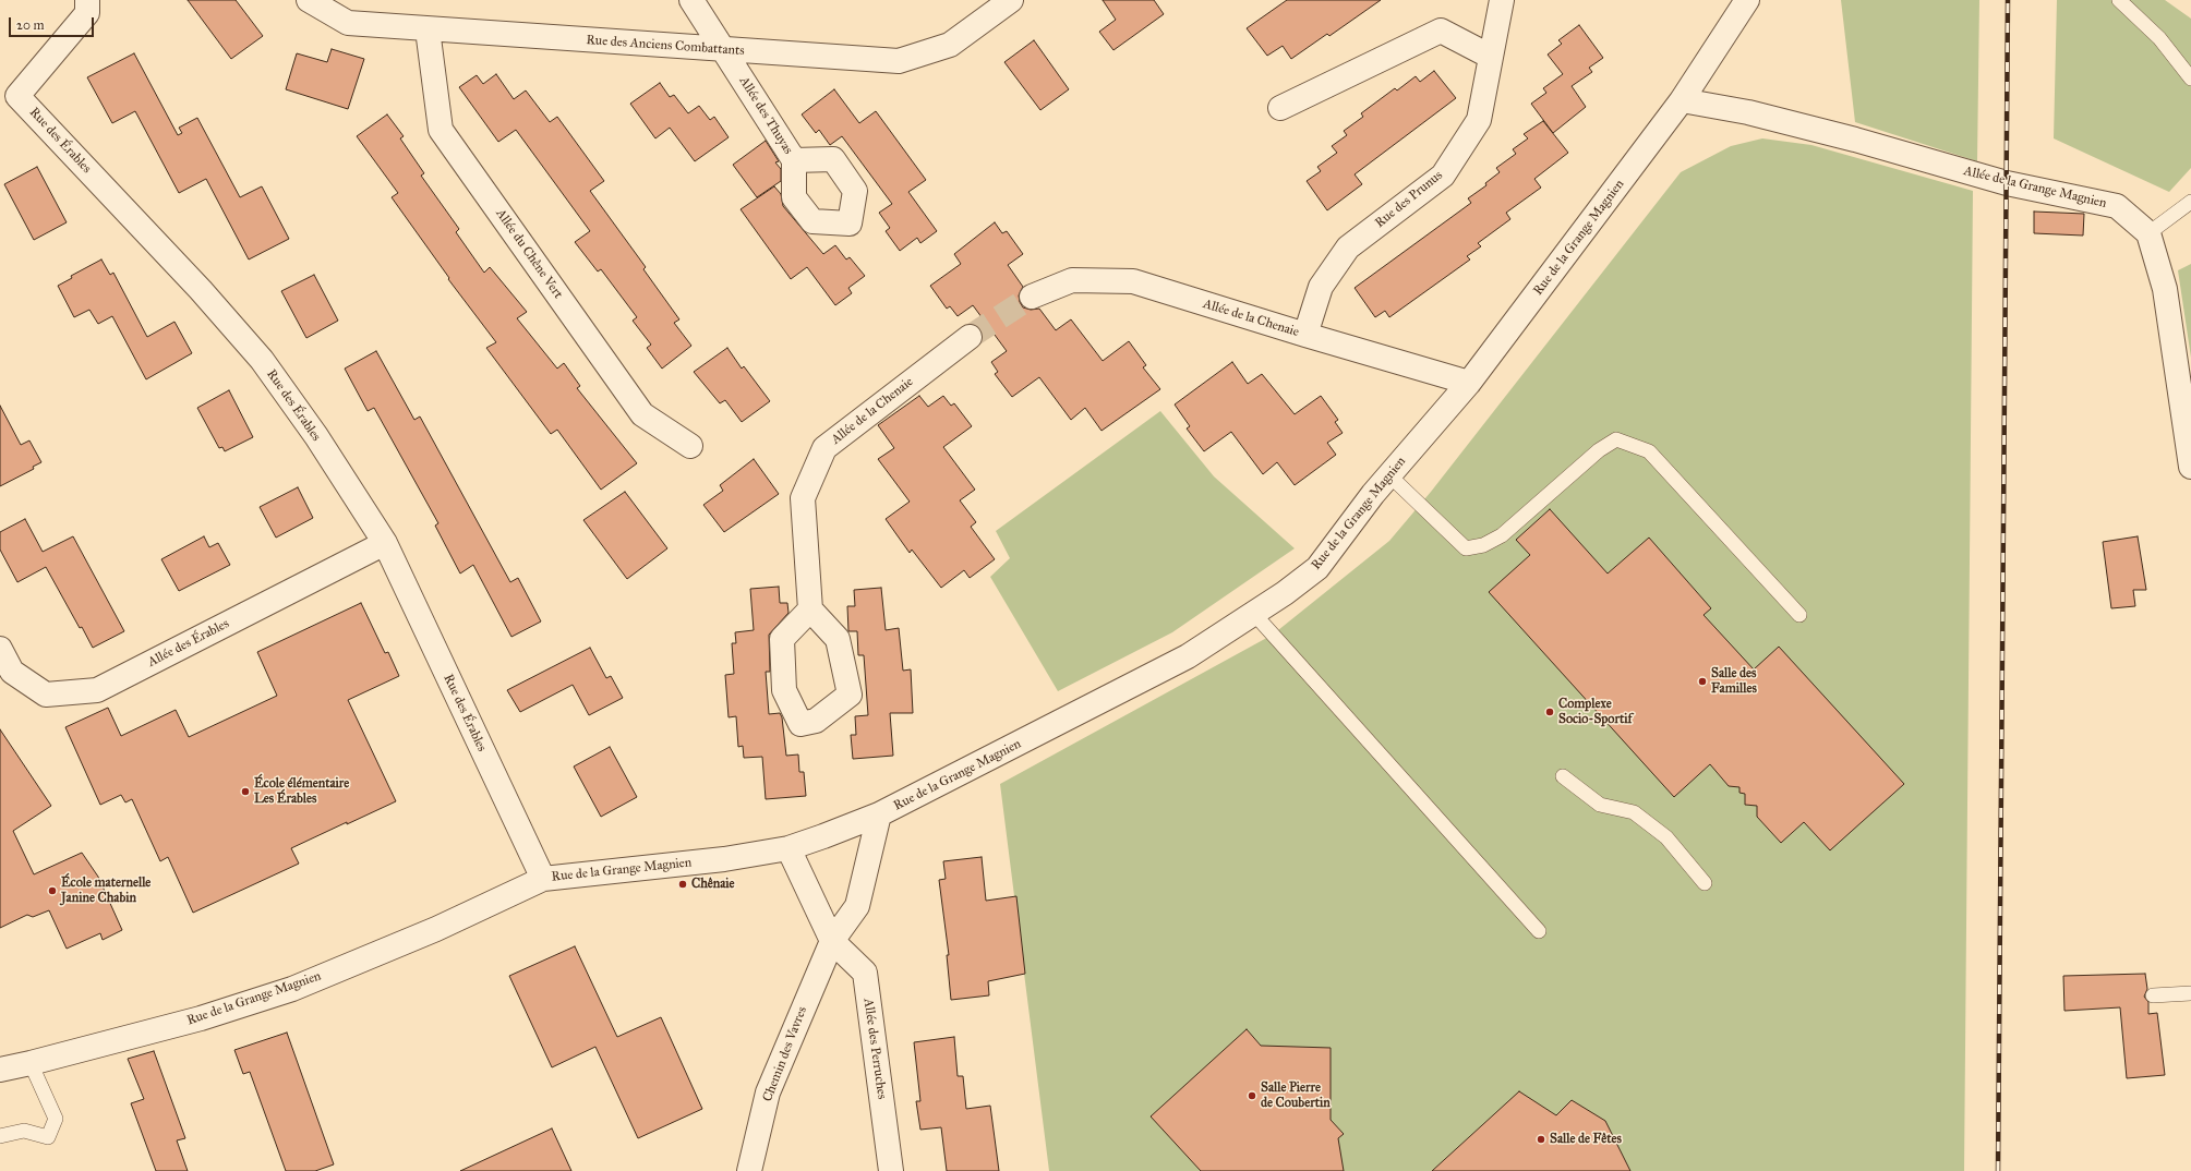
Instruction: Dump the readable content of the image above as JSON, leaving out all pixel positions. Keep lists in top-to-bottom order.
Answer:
{
  "streets": {
    "street": [
      "Rue des Anciens Combattants",
      "Allée des Thuyas",
      "Rue des Érables",
      "Allée de la Grange Magnien",
      "Rue des Prunus",
      "Rue de la Grange Magnien",
      "Allée du Chêne Vert",
      "Allée de la Chenaie",
      "Allée des Érables",
      "Allée des Perruches",
      "Chemin des Vavres"
    ]
  },
  "crossings": [
    ["Rue des Anciens Combattants", "Allée des Thuyas"],
    ["Rue des Anciens Combattants", "Allée du Chêne Vert"],
    ["Rue des Érables", "Rue de la Grange Magnien"],
    ["Rue des Érables", "Allée des Érables"],
    ["Allée de la Grange Magnien", "Rue de la Grange Magnien"],
    ["Rue des Prunus", "Allée de la Chenaie"],
    ["Rue de la Grange Magnien", "Allée de la Chenaie"],
    ["Rue de la Grange Magnien", "Chemin des Vavres"],
    ["Allée des Perruches", "Chemin des Vavres"]
  ],
  "places": [
    "Salle des Familles",
    "Complexe Socio-Sportif",
    "École élémentaire Les Érables",
    "Chênaie",
    "École maternelle Janine Chabin",
    "Salle Pierre de Coubertin",
    "Salle de Fêtes"
  ],
  "scale_bar": "20 m"
}
